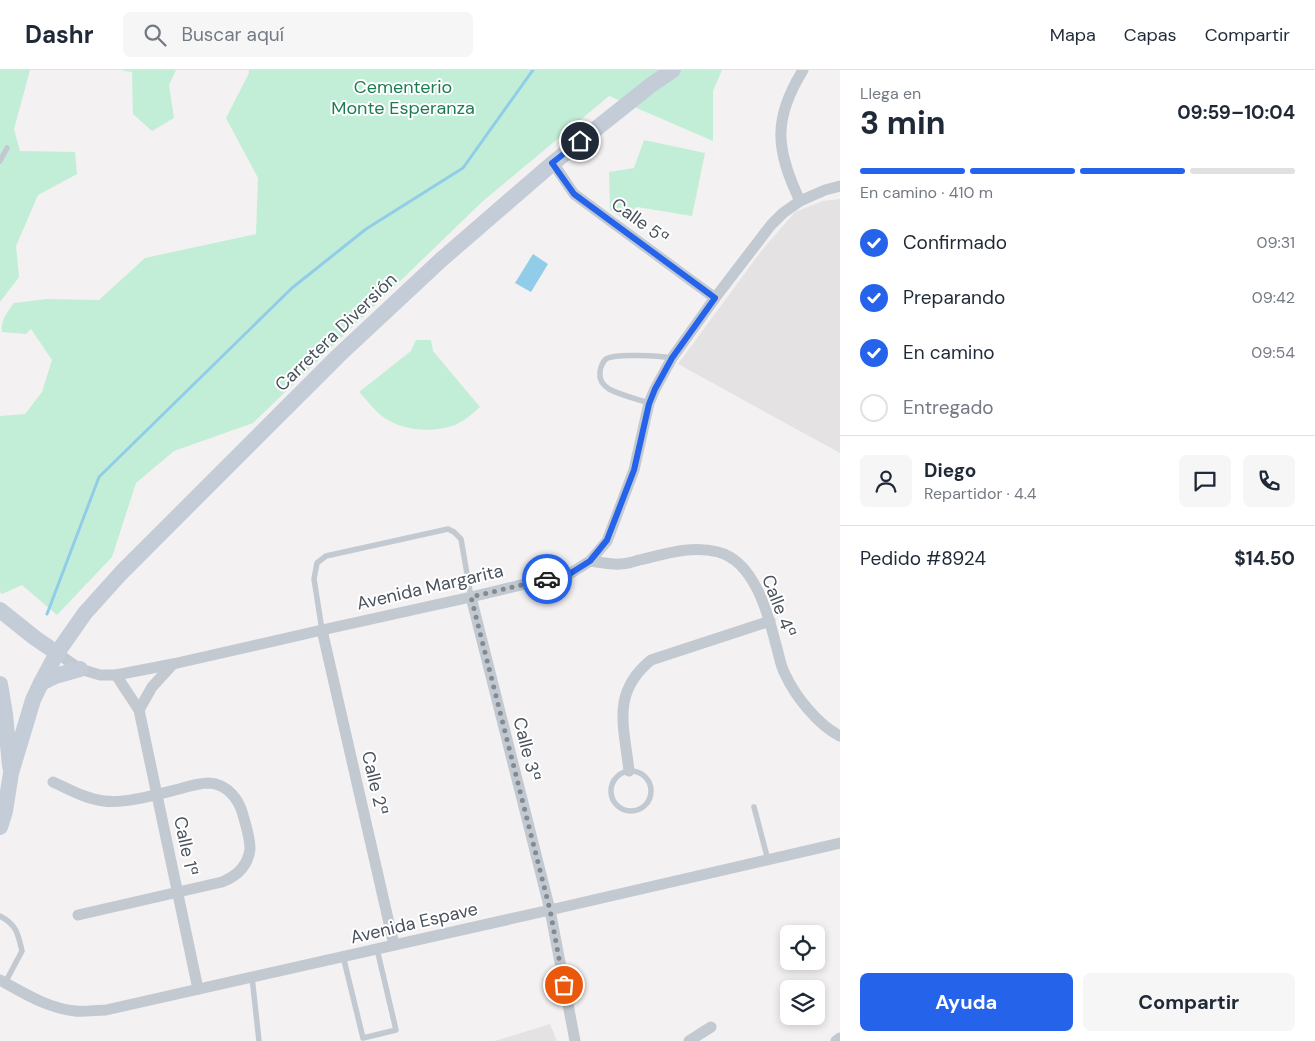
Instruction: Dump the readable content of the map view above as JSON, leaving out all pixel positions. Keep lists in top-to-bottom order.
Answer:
{
  "streets": {
    "main road": ["Carretera Diversión"],
    "street": [
      "Calle 5ª",
      "Avenida Margarita",
      "Calle 4ª",
      "Calle 3ª",
      "Calle 2ª",
      "Calle 1ª",
      "Avenida Espave"
    ]
  },
  "crossings": [
    ["Calle 5ª", "Carretera Diversión"],
    ["Calle 5ª", "Avenida Margarita"],
    ["Carretera Diversión", "Avenida Margarita"],
    ["Avenida Margarita", "Calle 4ª"],
    ["Avenida Margarita", "Calle 3ª"],
    ["Avenida Margarita", "Calle 2ª"],
    ["Calle 3ª", "Avenida Espave"],
    ["Calle 2ª", "Avenida Espave"],
    ["Calle 1ª", "Avenida Espave"]
  ],
  "parks": ["Cementerio Monte Esperanza"],
  "page": {
    "header": "Dashr",
    "search": "Buscar aquí",
    "nav": ["Mapa", "Capas", "Compartir"],
    "heading": ["3 min", "Llega en", "09:59–10:04"],
    "panel": [
      "Diego",
      "Repartidor · 4.4",
      "Pedido #8924",
      "$14.50"
    ],
    "bar": "En camino · 410 m",
    "list": [
      ["Confirmado", "09:31"],
      ["Preparando", "09:42"],
      ["En camino", "09:54"],
      "Entregado"
    ],
    "buttons": ["Ayuda", "Compartir"]
  }
}
